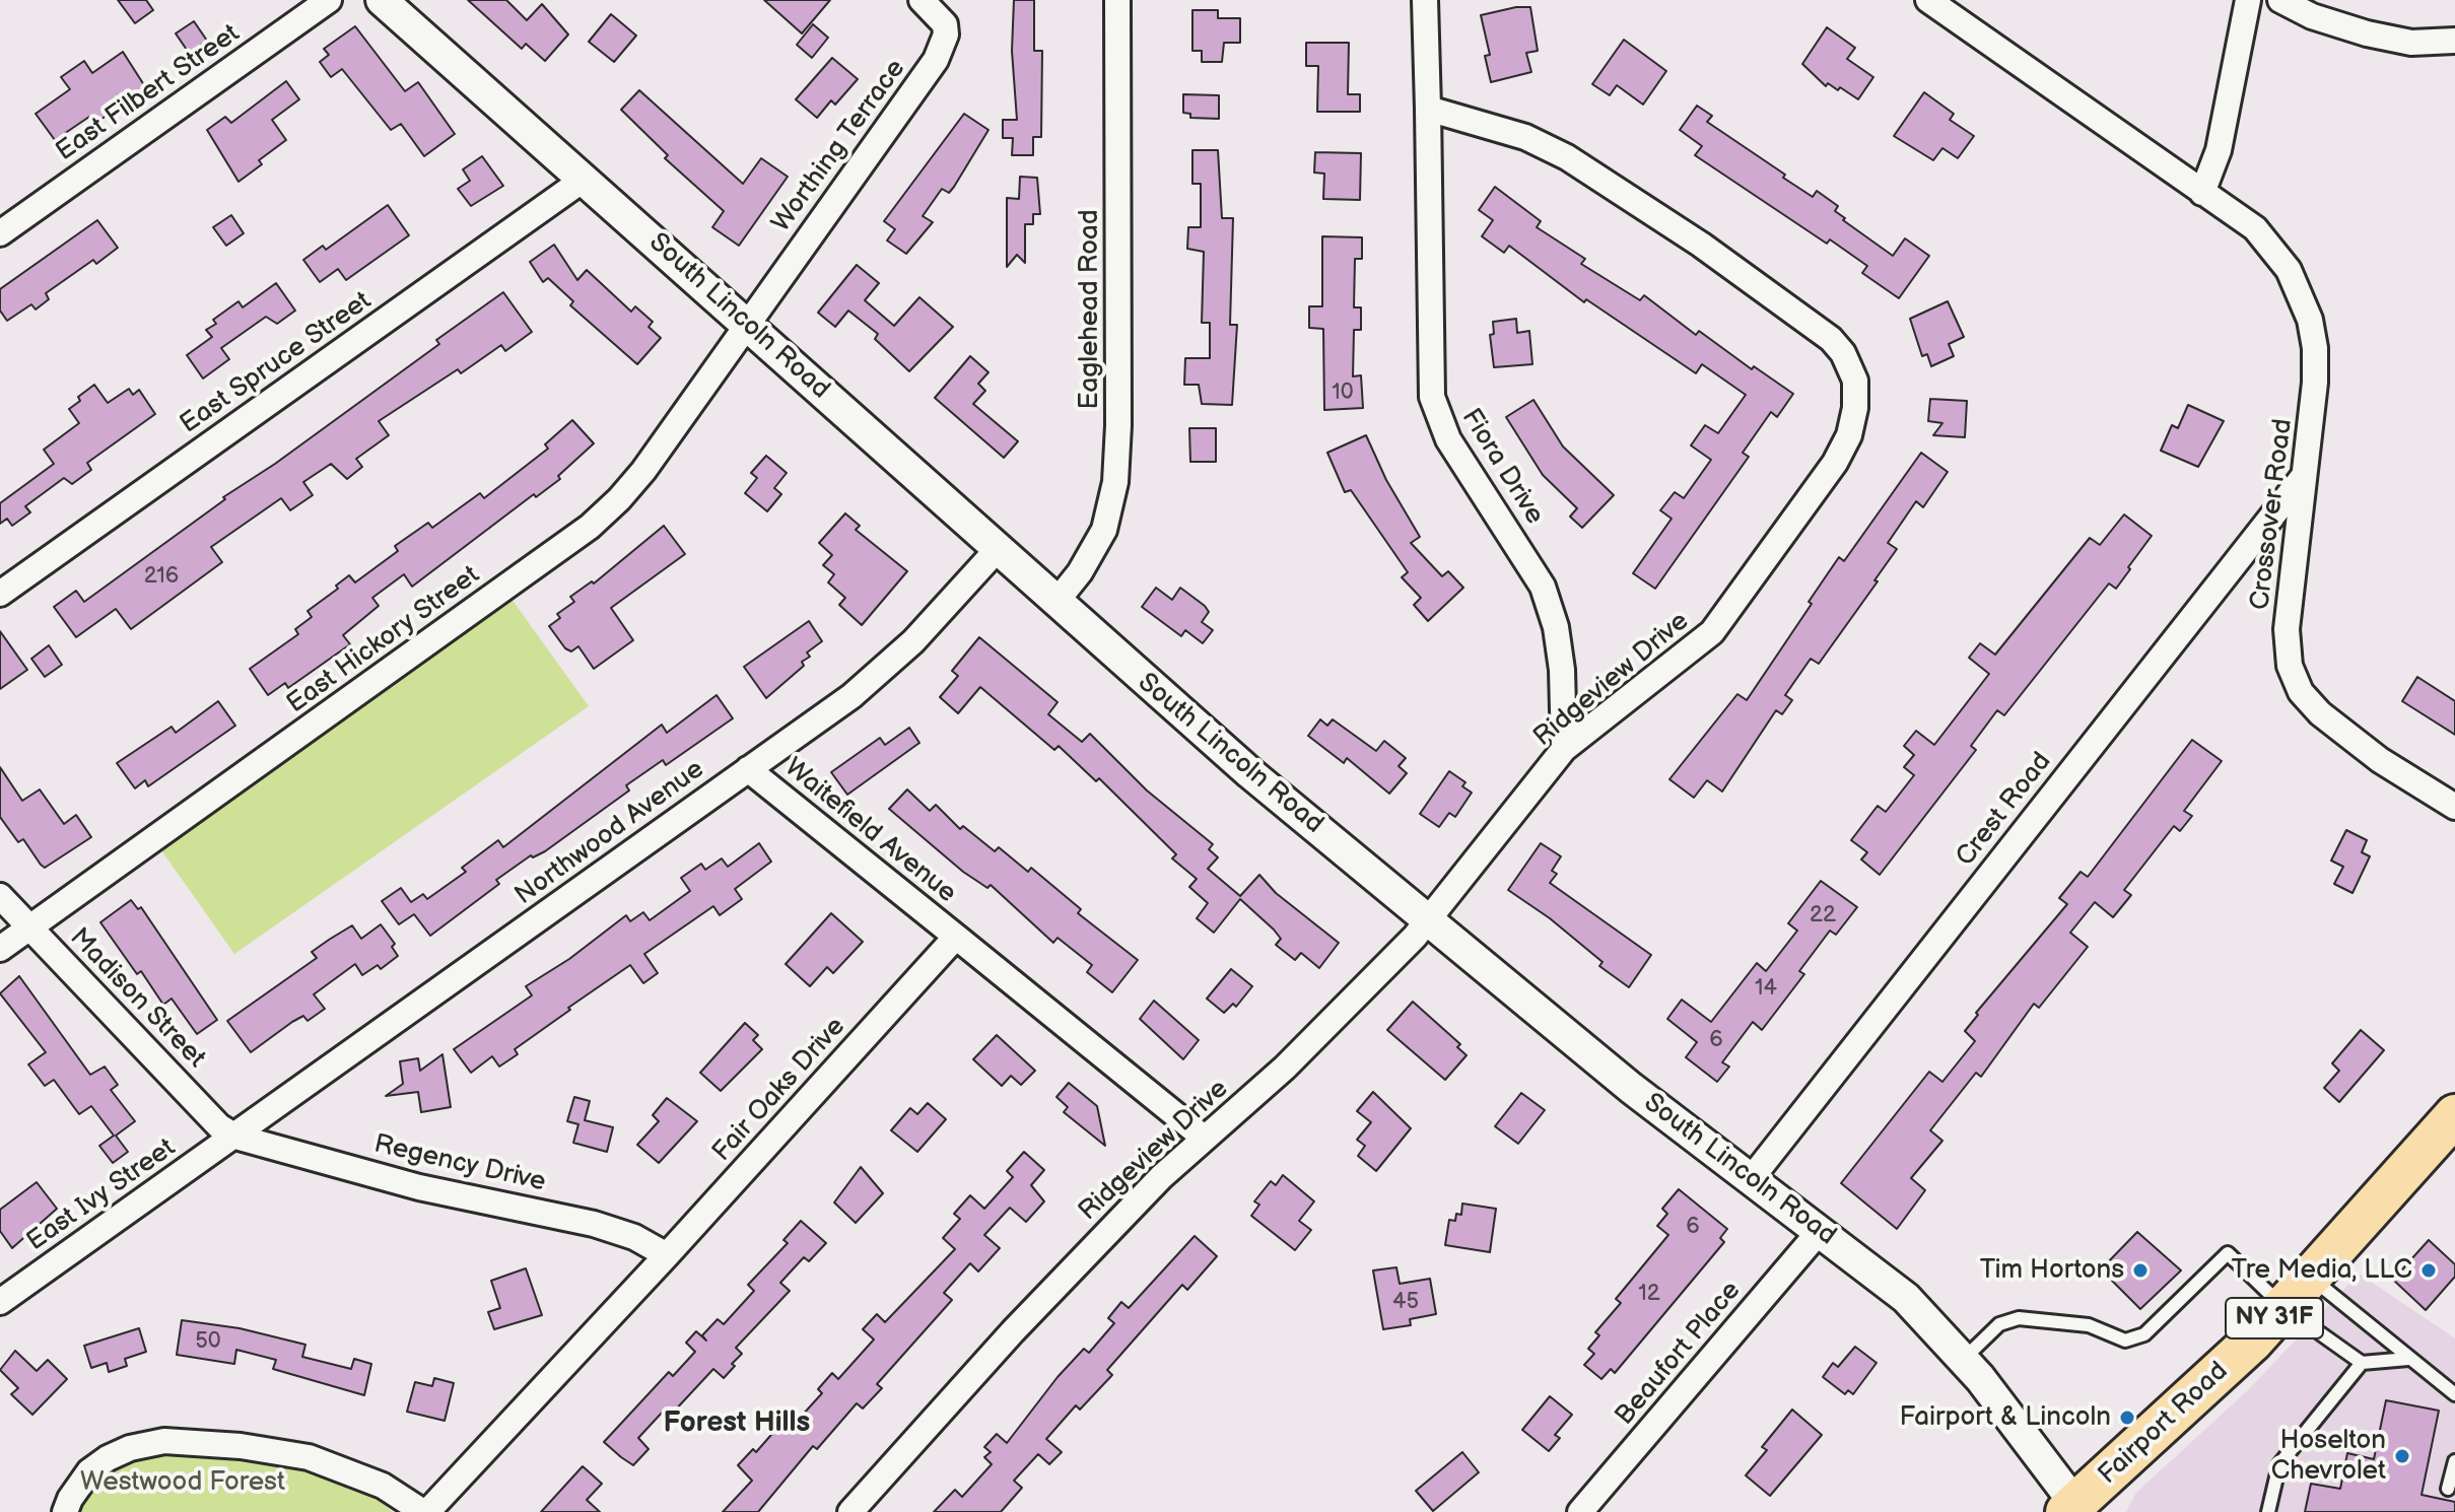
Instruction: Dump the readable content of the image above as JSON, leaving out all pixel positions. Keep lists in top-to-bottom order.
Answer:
{
  "streets": {
    "main road": ["NY 31F", "Fairport Road"],
    "street": [
      "East Filbert Street",
      "Worthing Terrace",
      "Eaglehead Road",
      "South Lincoln Road",
      "East Spruce Street",
      "Fiora Drive",
      "Crossover Road",
      "East Hickory Street",
      "Ridgeview Drive",
      "Crest Road",
      "Waitefield Avenue",
      "Northwood Avenue",
      "Madison Street",
      "Fair Oaks Drive",
      "Regency Drive",
      "East Ivy Street",
      "Beaufort Place"
    ]
  },
  "crossings": [
    ["Worthing Terrace", "South Lincoln Road"],
    ["Worthing Terrace", "East Hickory Street"],
    ["Eaglehead Road", "South Lincoln Road"],
    ["South Lincoln Road", "East Spruce Street"],
    ["South Lincoln Road", "East Hickory Street"],
    ["South Lincoln Road", "Ridgeview Drive"],
    ["South Lincoln Road", "Crest Road"],
    ["South Lincoln Road", "Northwood Avenue"],
    ["South Lincoln Road", "Beaufort Place"],
    ["South Lincoln Road", "Fairport Road"],
    ["Fiora Drive", "Ridgeview Drive"],
    ["Crossover Road", "Crest Road"],
    ["East Hickory Street", "Madison Street"],
    ["Waitefield Avenue", "Northwood Avenue"],
    ["Waitefield Avenue", "Fair Oaks Drive"],
    ["Northwood Avenue", "Madison Street"],
    ["Northwood Avenue", "Regency Drive"],
    ["Northwood Avenue", "East Ivy Street"],
    ["Madison Street", "Regency Drive"],
    ["Madison Street", "East Ivy Street"],
    ["Fair Oaks Drive", "Regency Drive"],
    ["Regency Drive", "East Ivy Street"]
  ],
  "districts": ["Forest Hills"],
  "parks": ["Westwood Forest"],
  "places": [
    "Tim Hortons",
    "Tre Media, LLC",
    "Fairport & Lincoln",
    "Hoselton Chevrolet"
  ],
  "house_numbers": [
    "10",
    "216",
    "22",
    "14",
    "6",
    "6",
    "12",
    "45",
    "50"
  ]
}
